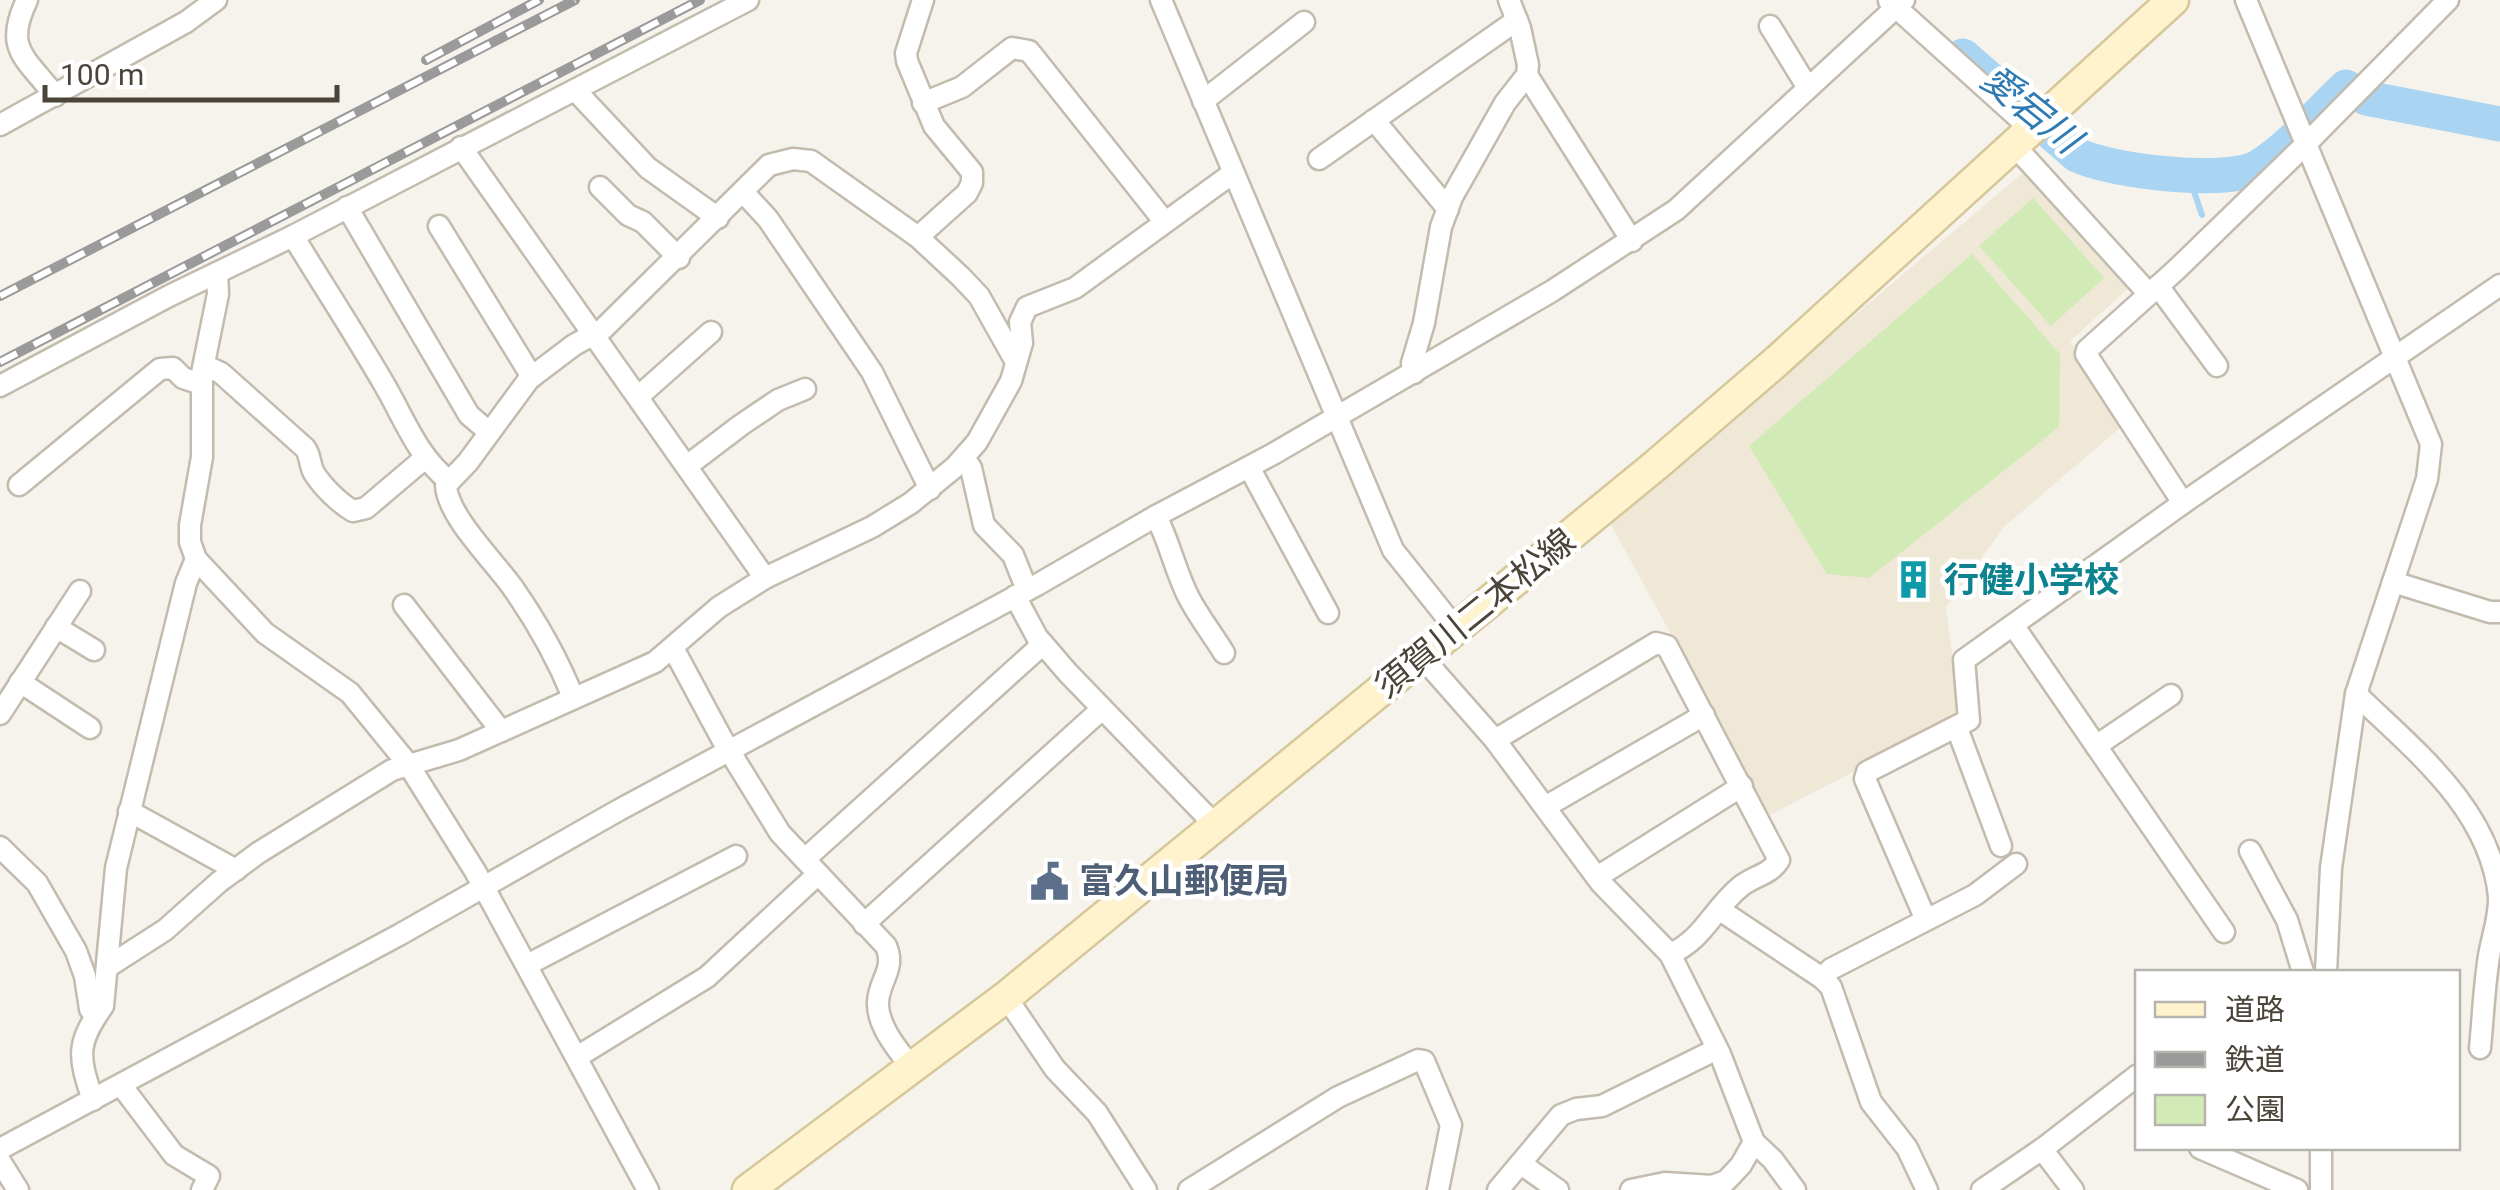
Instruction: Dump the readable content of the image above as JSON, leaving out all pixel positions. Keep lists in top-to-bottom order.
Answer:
{
  "streets": {
    "main road": ["須賀川二本松線"]
  },
  "water": ["愛宕川"],
  "places": {
    "building": ["行健小学校"],
    "public building": ["富久山郵便局"]
  },
  "legend": ["道路", "鉄道", "公園"],
  "scale_bar": "100 m"
}
